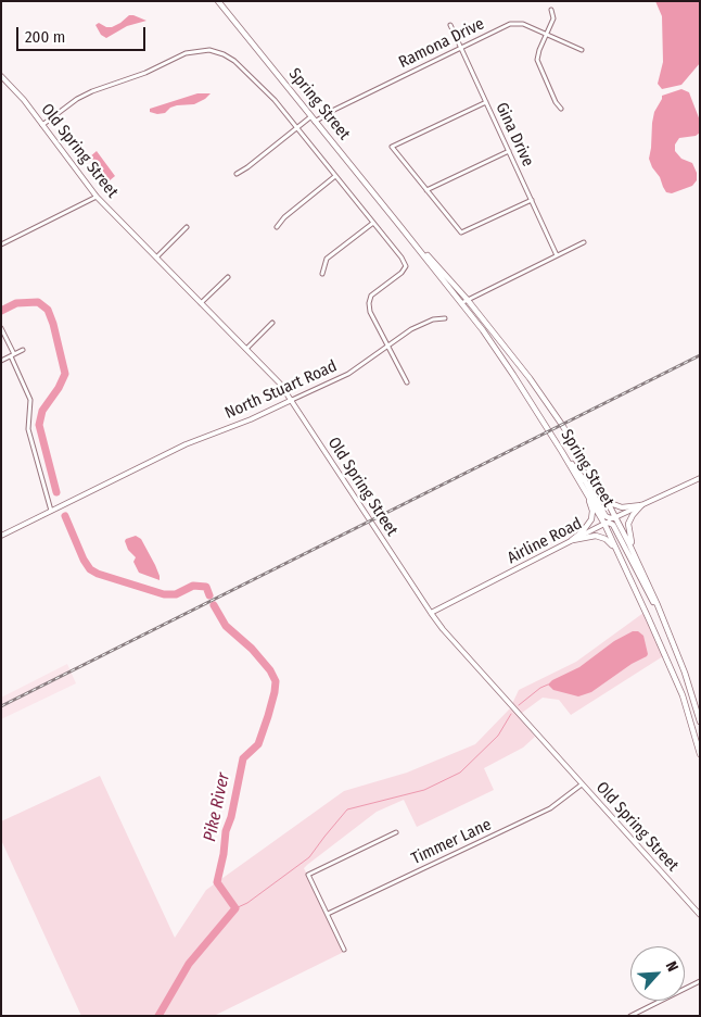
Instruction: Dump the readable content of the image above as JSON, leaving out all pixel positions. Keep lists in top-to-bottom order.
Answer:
{
  "streets": {
    "main road": ["Spring Street"],
    "street": [
      "Ramona Drive",
      "Gina Drive",
      "Old Spring Street",
      "North Stuart Road",
      "Airline Road",
      "Timmer Lane"
    ]
  },
  "crossings": [
    ["Ramona Drive", "Spring Street"],
    ["Ramona Drive", "Gina Drive"],
    ["Spring Street", "Airline Road"],
    ["Old Spring Street", "North Stuart Road"],
    ["Old Spring Street", "Airline Road"],
    ["Old Spring Street", "Timmer Lane"]
  ],
  "water": ["Pike River"],
  "scale_bar": "200 m",
  "north": "top right"
}
